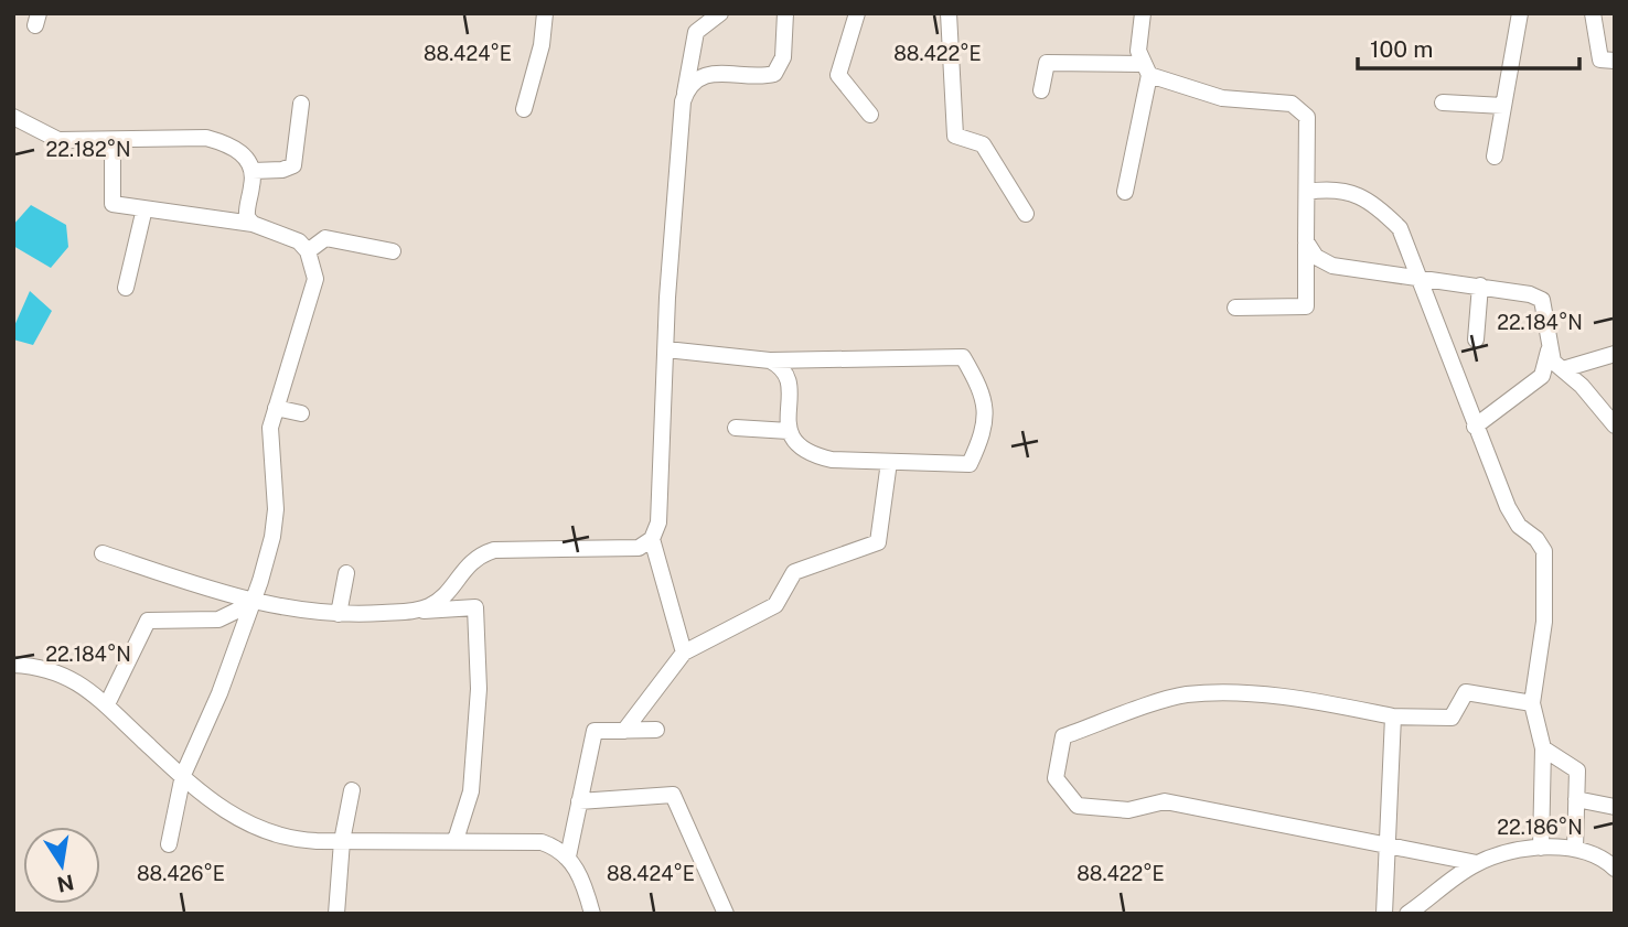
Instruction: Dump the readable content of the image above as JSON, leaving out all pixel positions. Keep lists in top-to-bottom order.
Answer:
{
  "scale_bar": "100 m",
  "north": "bottom",
  "coordinates": [
    "88.424°E",
    "88.422°E",
    "22.182°N",
    "22.184°N",
    "22.186°N",
    "88.426°E"
  ]
}
